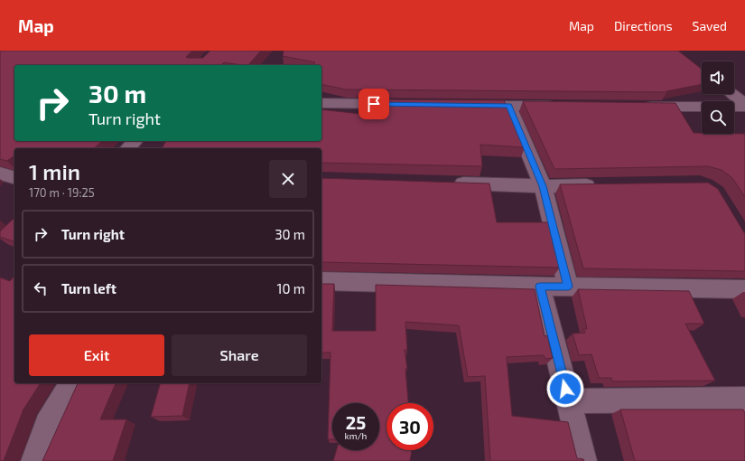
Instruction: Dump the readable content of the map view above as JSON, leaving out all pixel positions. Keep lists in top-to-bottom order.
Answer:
{
  "page": {
    "header": "Map",
    "nav": ["Map", "Directions", "Saved"],
    "turn": ["30 m", "Turn right"],
    "heading": ["1 min", "170 m · 19:25"],
    "list": [
      {
        "name": "Turn right",
        "value": "30 m"
      },
      {
        "name": "Turn left",
        "value": "10 m"
      }
    ],
    "buttons": ["Exit", "Share"],
    "speed": "25 km/h",
    "limit": "30"
  }
}
